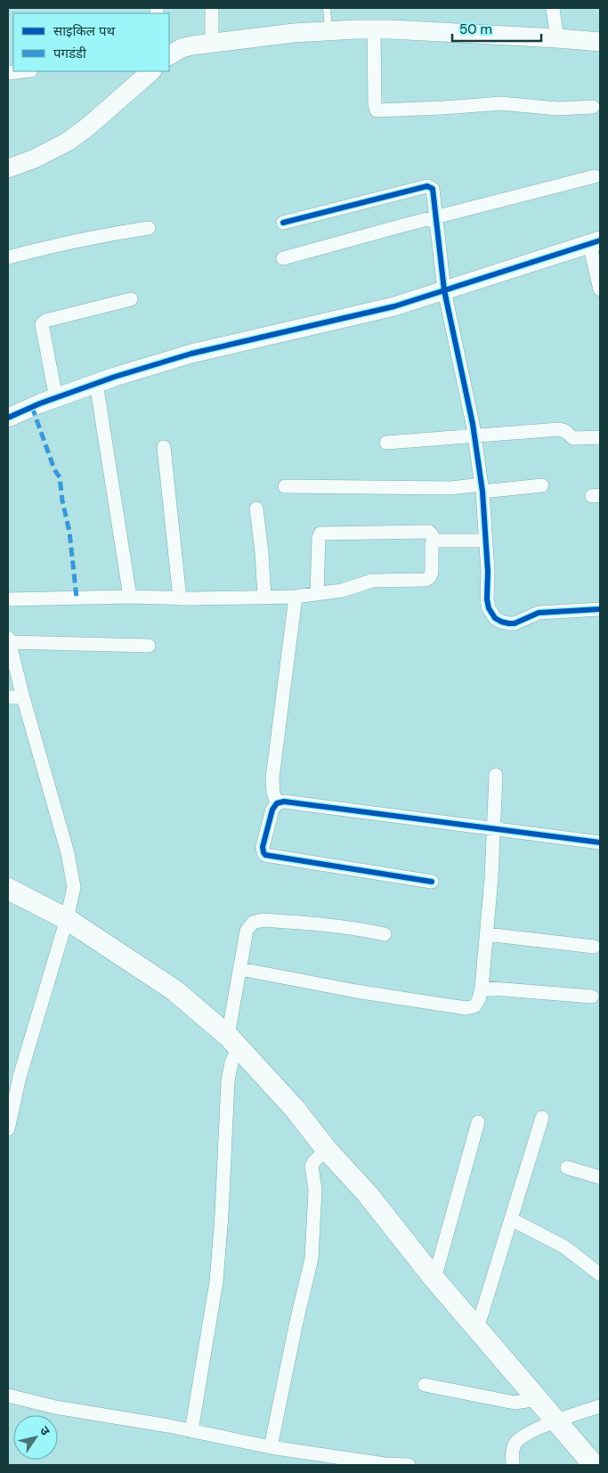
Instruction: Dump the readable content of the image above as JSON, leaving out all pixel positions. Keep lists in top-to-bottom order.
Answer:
{
  "legend": ["साइकिल पथ", "पगडंडी"],
  "scale_bar": "50 m",
  "north": "top right"
}
